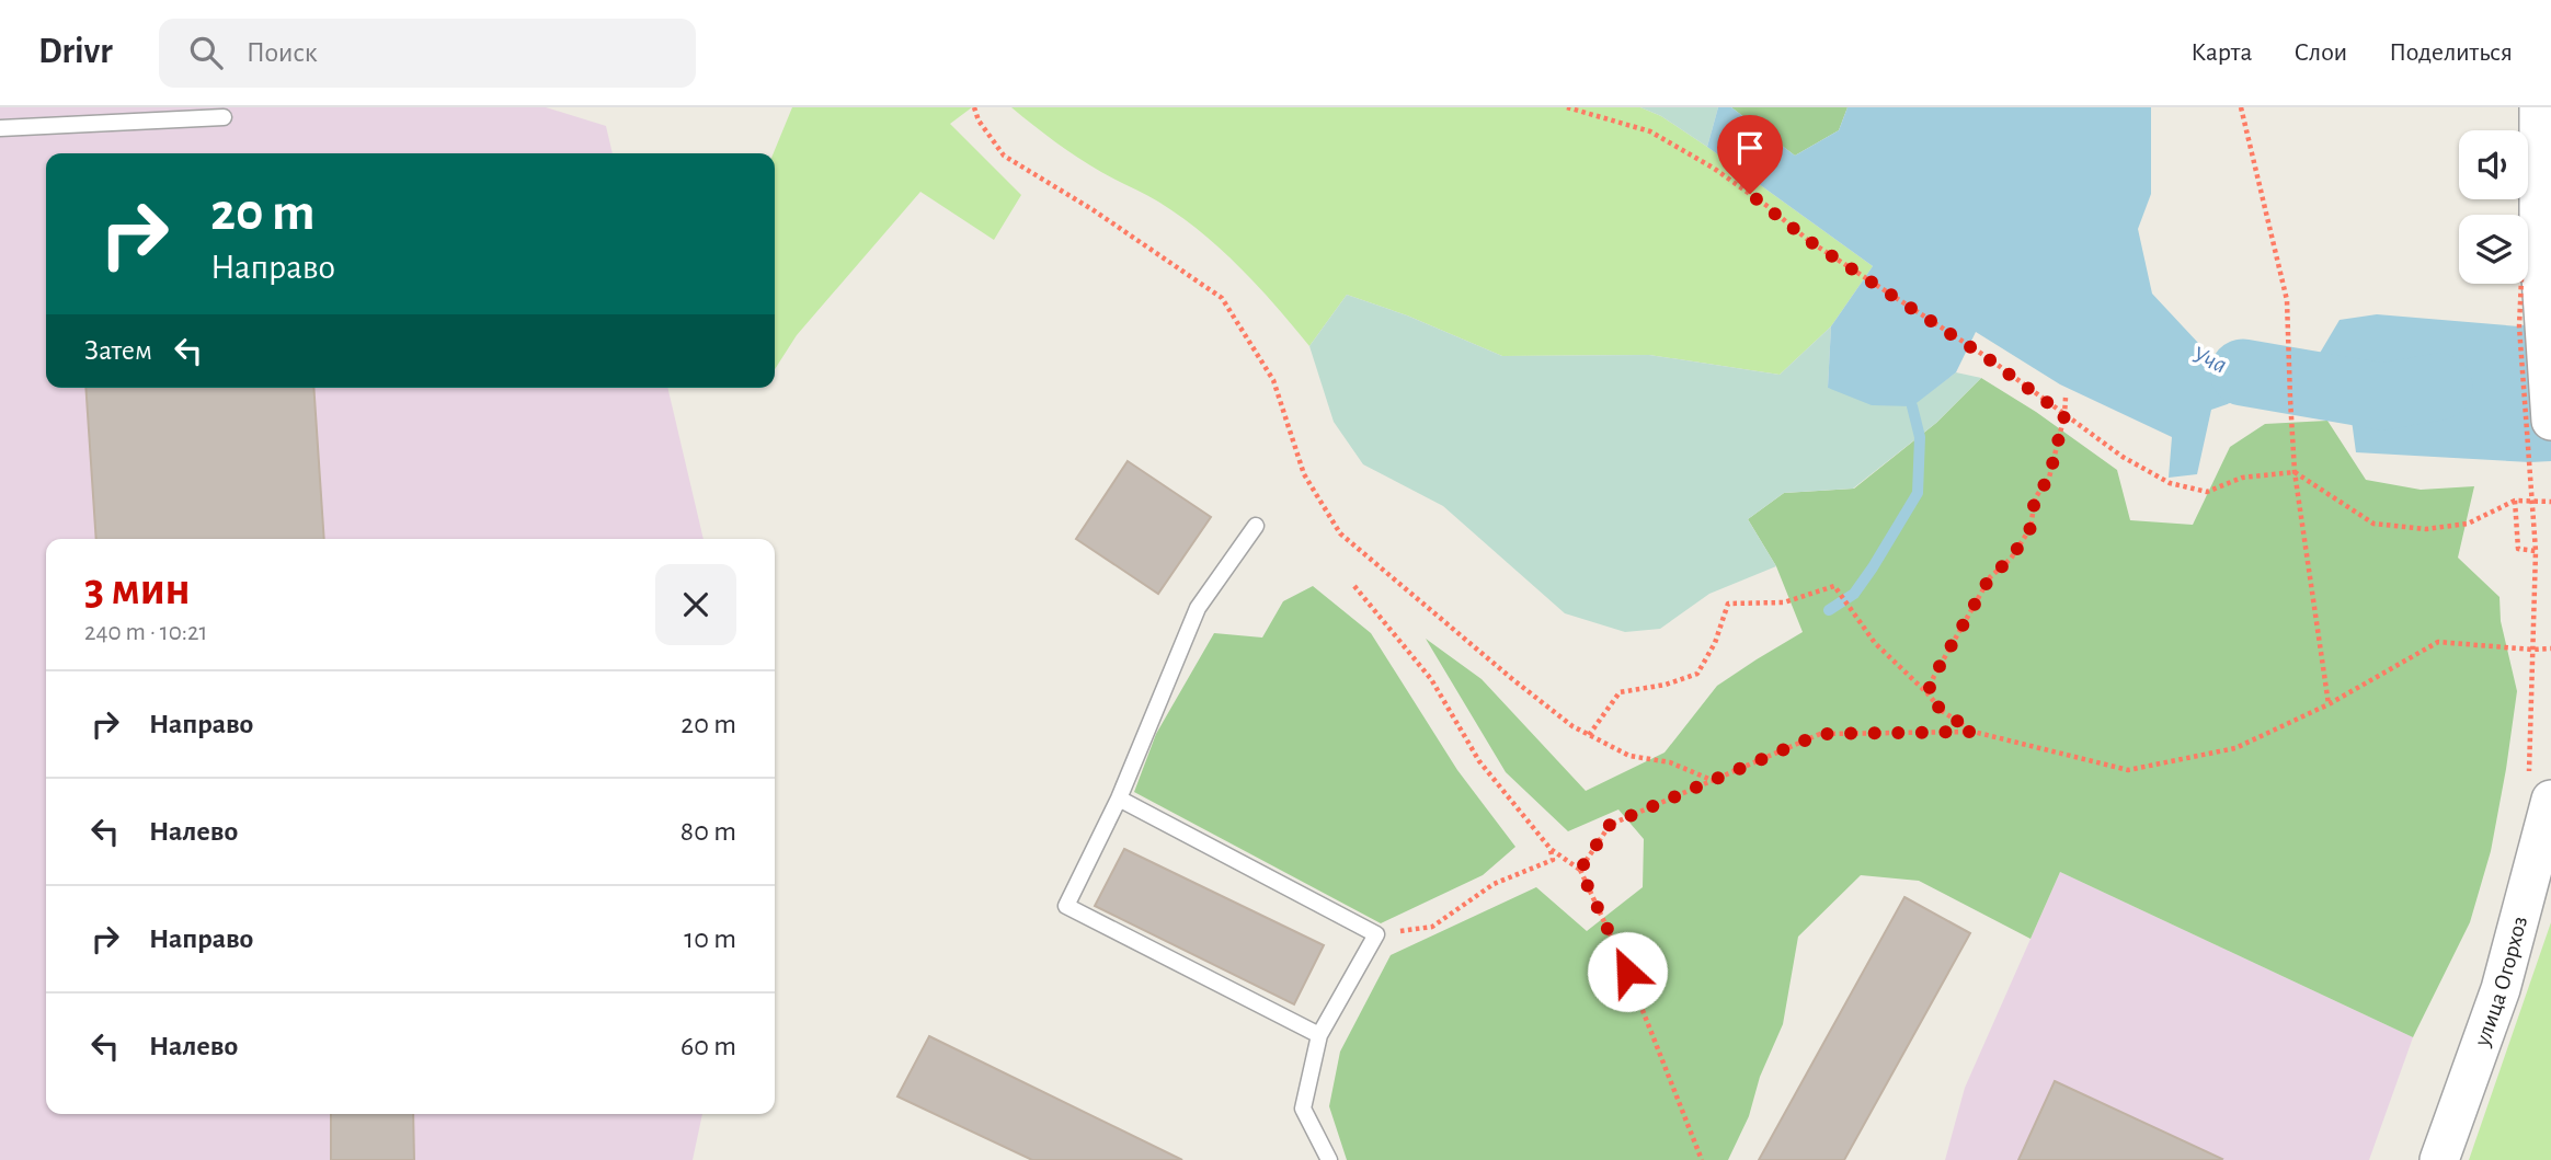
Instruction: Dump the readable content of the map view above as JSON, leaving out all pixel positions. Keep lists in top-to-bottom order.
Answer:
{
  "streets": {
    "street": ["улица Огорхоз"]
  },
  "water": ["Уча"],
  "page": {
    "header": "Drivr",
    "search": "Поиск",
    "nav": ["Карта", "Слои", "Поделиться"],
    "turn": ["20 m", "Направо"],
    "then": "Затем",
    "heading": ["3 мин", "240 m · 10:21"],
    "list": [
      {
        "name": "Направо",
        "value": "20 m"
      },
      {
        "name": "Налево",
        "value": "80 m"
      },
      {
        "name": "Направо",
        "value": "10 m"
      },
      {
        "name": "Налево",
        "value": "60 m"
      }
    ]
  }
}
